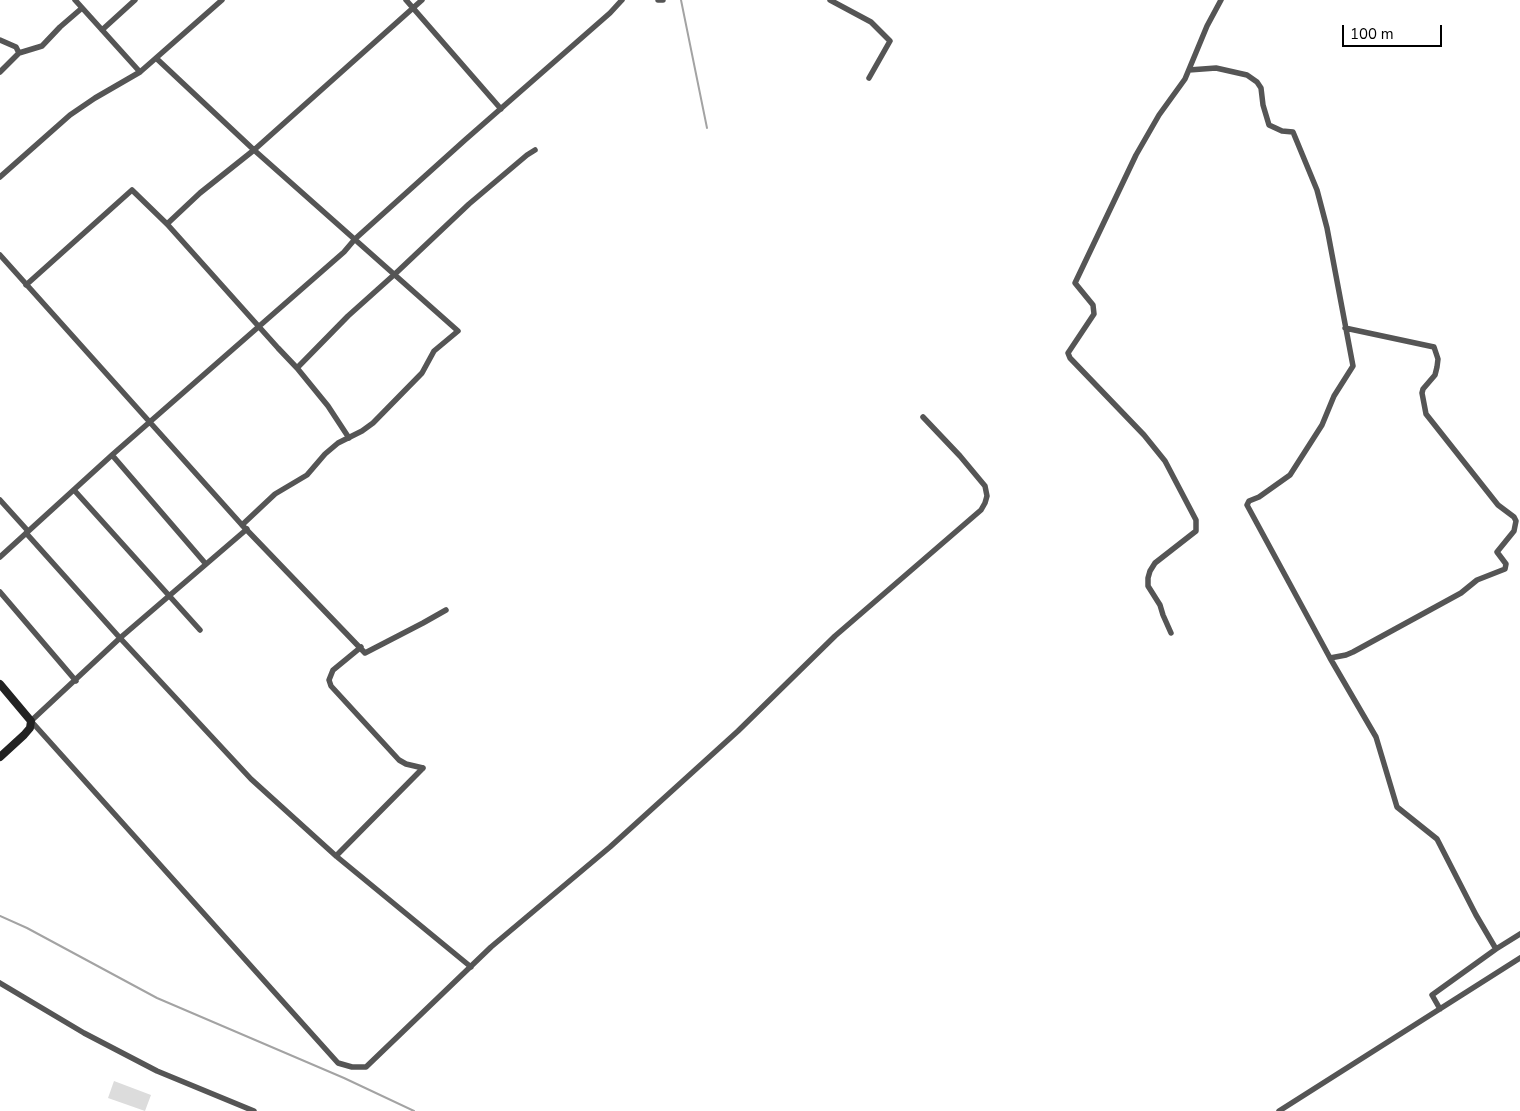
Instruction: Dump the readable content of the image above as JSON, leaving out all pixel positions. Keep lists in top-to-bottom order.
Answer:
{
  "scale_bar": "100 m"
}
